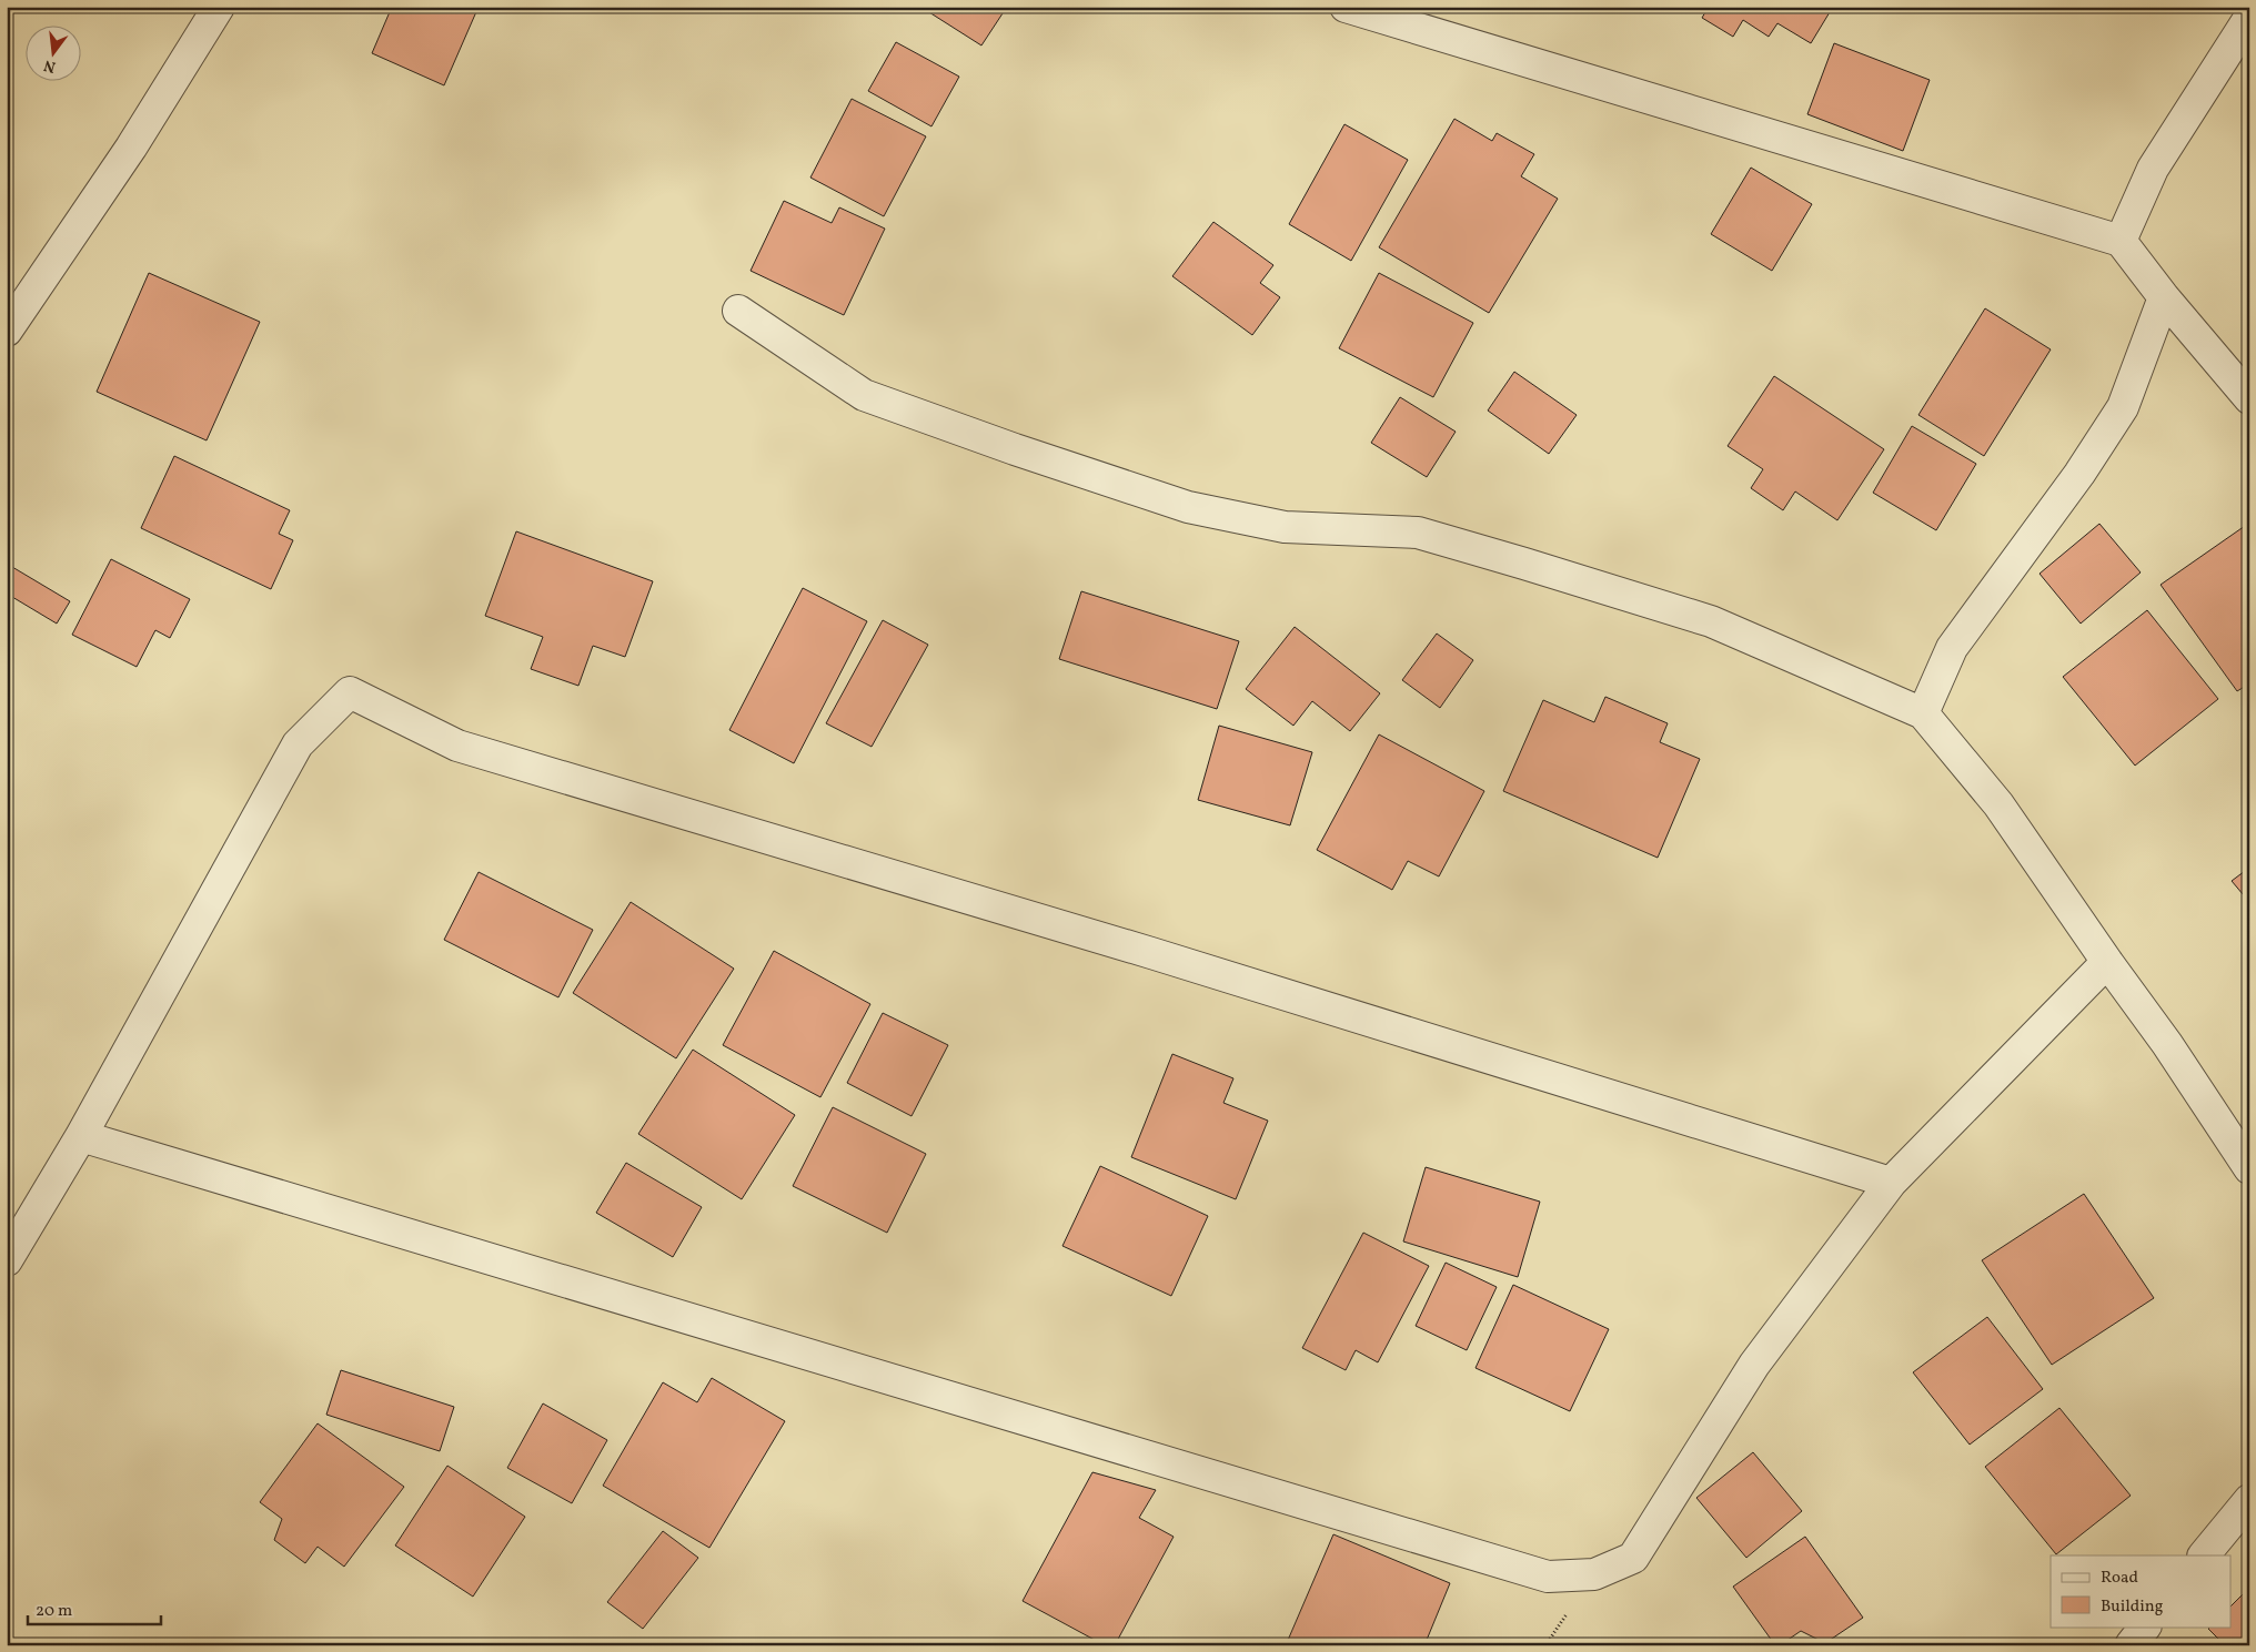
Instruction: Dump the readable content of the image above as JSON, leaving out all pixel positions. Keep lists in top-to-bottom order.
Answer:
{
  "legend": ["Road", "Building"],
  "scale_bar": "20 m",
  "north": "bottom"
}
